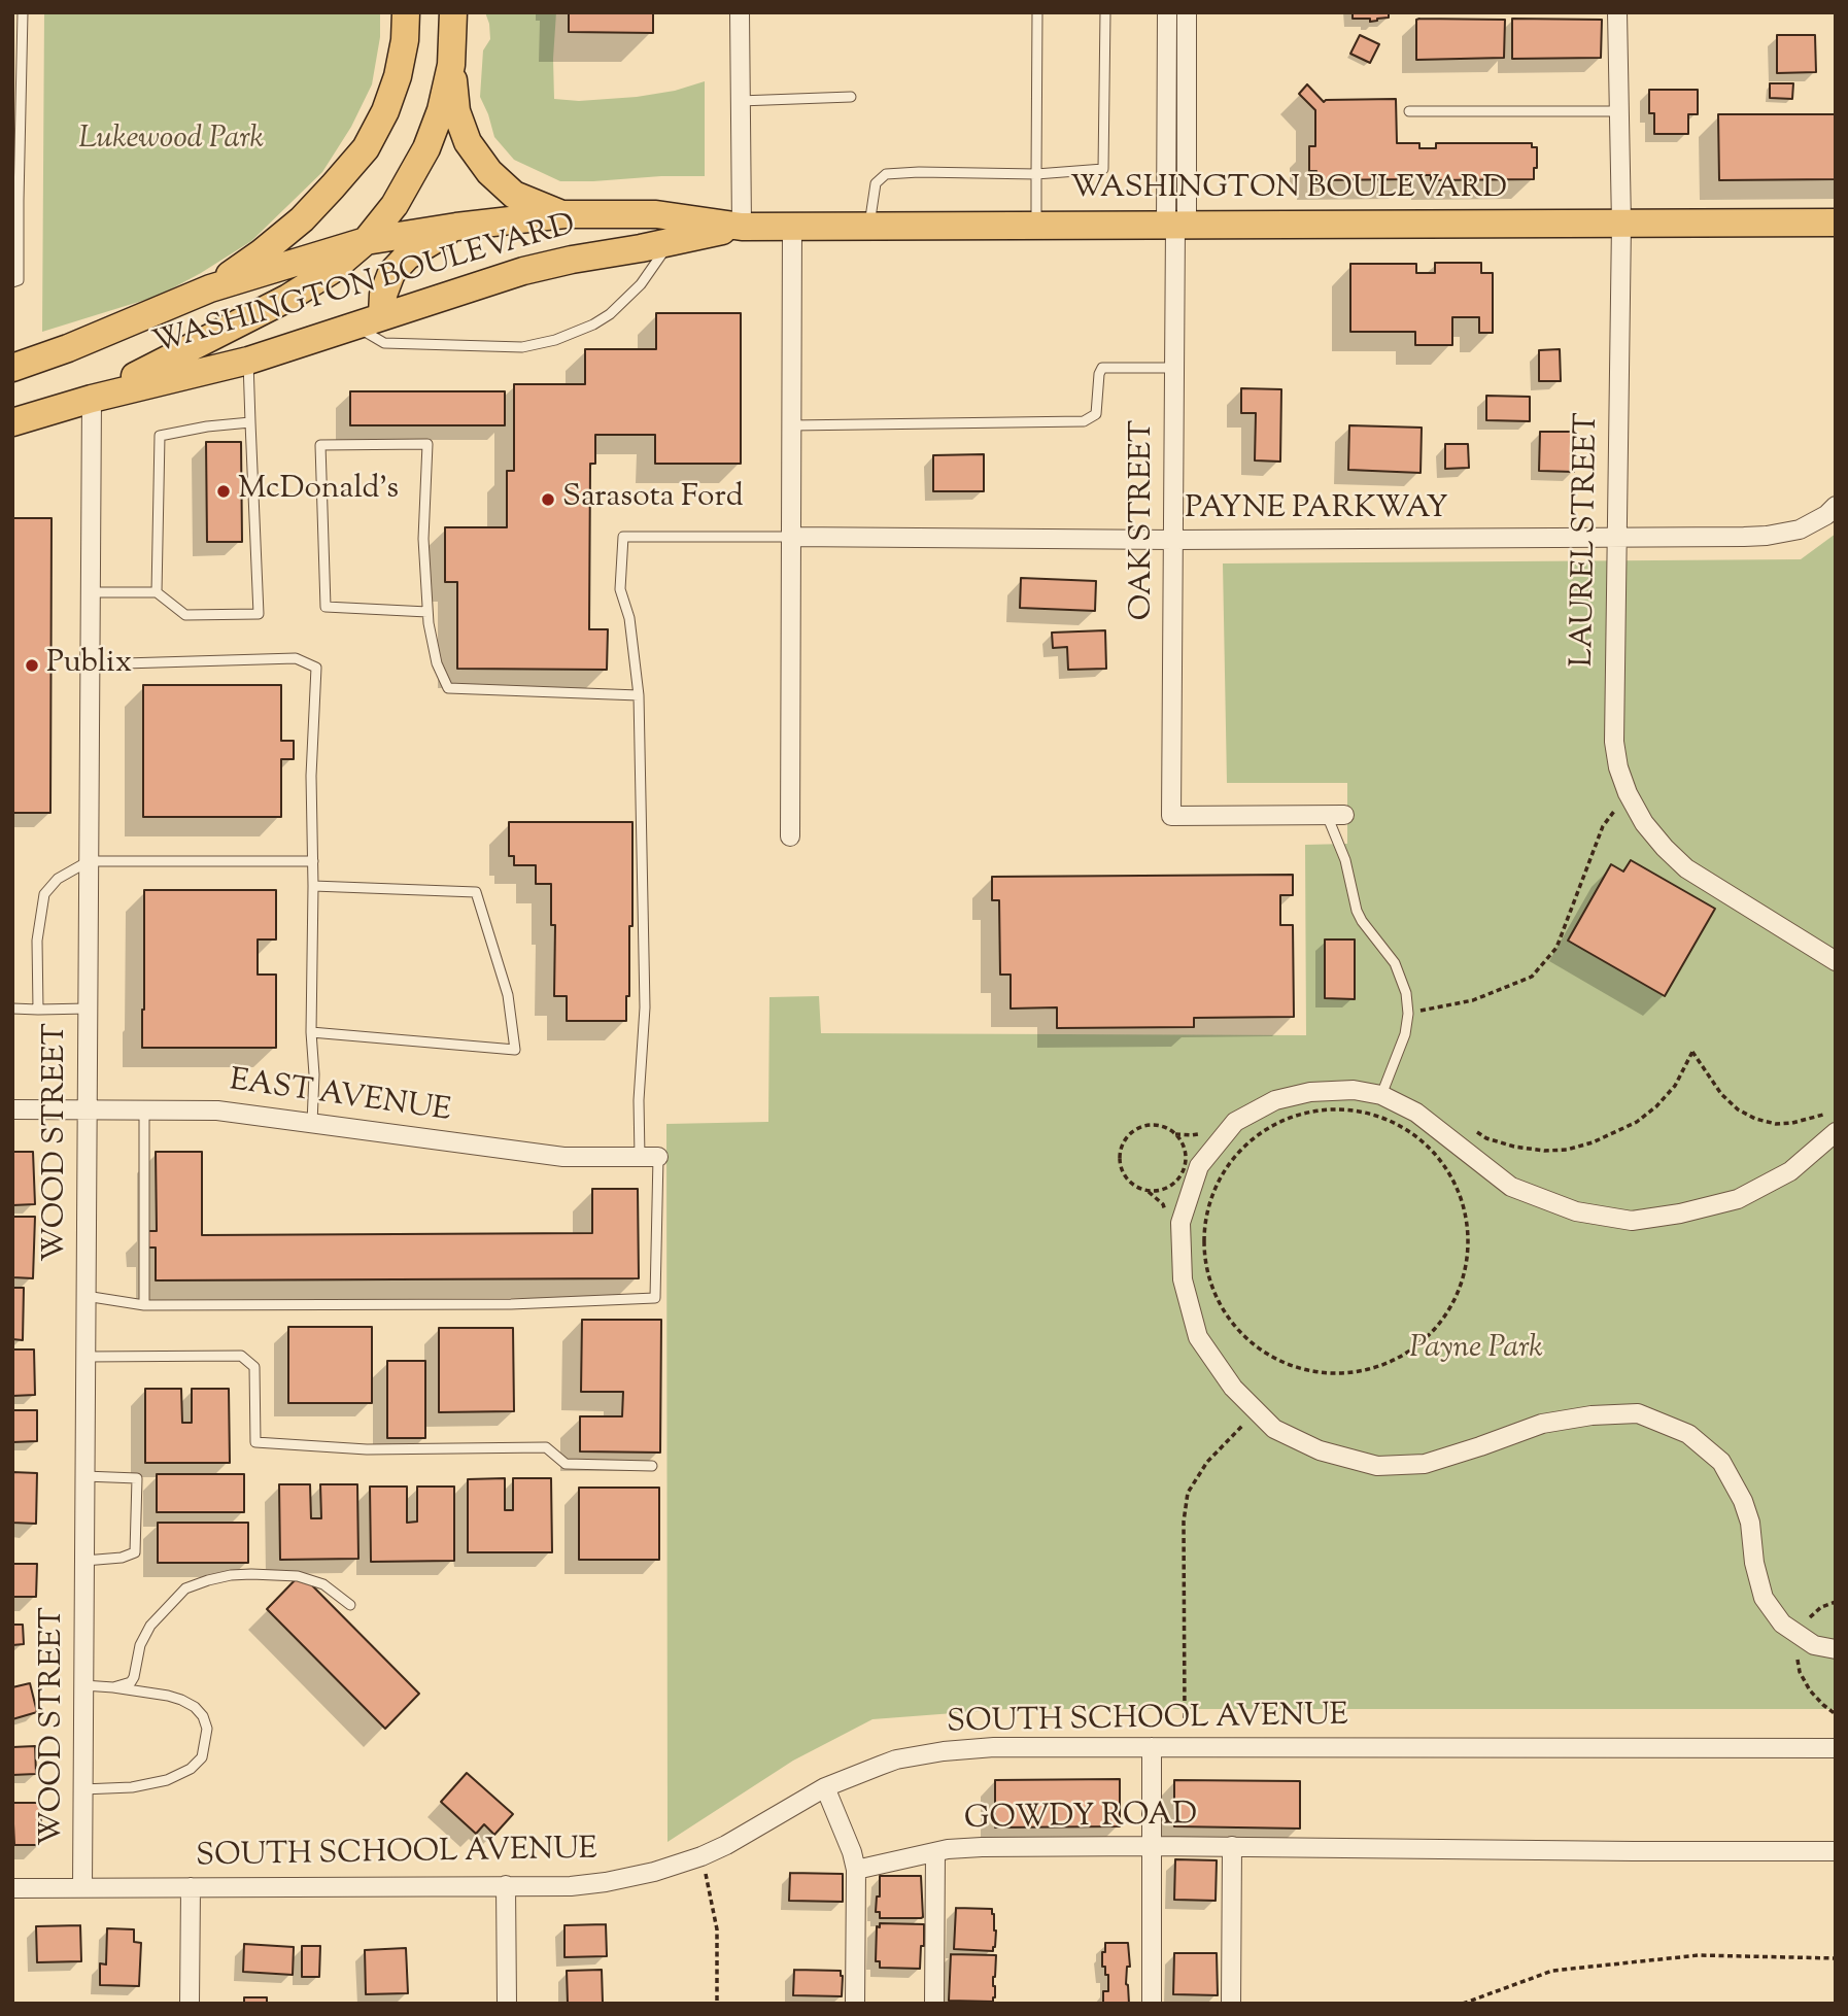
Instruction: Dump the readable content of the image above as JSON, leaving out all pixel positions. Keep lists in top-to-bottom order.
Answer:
{
  "streets": {
    "main road": ["WASHINGTON BOULEVARD"],
    "street": [
      "PAYNE PARKWAY",
      "OAK STREET",
      "LAUREL STREET",
      "EAST AVENUE",
      "WOOD STREET",
      "SOUTH SCHOOL AVENUE",
      "GOWDY ROAD"
    ]
  },
  "crossings": [
    ["WASHINGTON BOULEVARD", "OAK STREET"],
    ["WASHINGTON BOULEVARD", "LAUREL STREET"],
    ["WASHINGTON BOULEVARD", "WOOD STREET"],
    ["PAYNE PARKWAY", "OAK STREET"],
    ["PAYNE PARKWAY", "LAUREL STREET"],
    ["EAST AVENUE", "WOOD STREET"],
    ["WOOD STREET", "SOUTH SCHOOL AVENUE"]
  ],
  "parks": ["Lukewood Park", "Payne Park"],
  "places": ["McDonald's", "Sarasota Ford", "Publix"]
}
